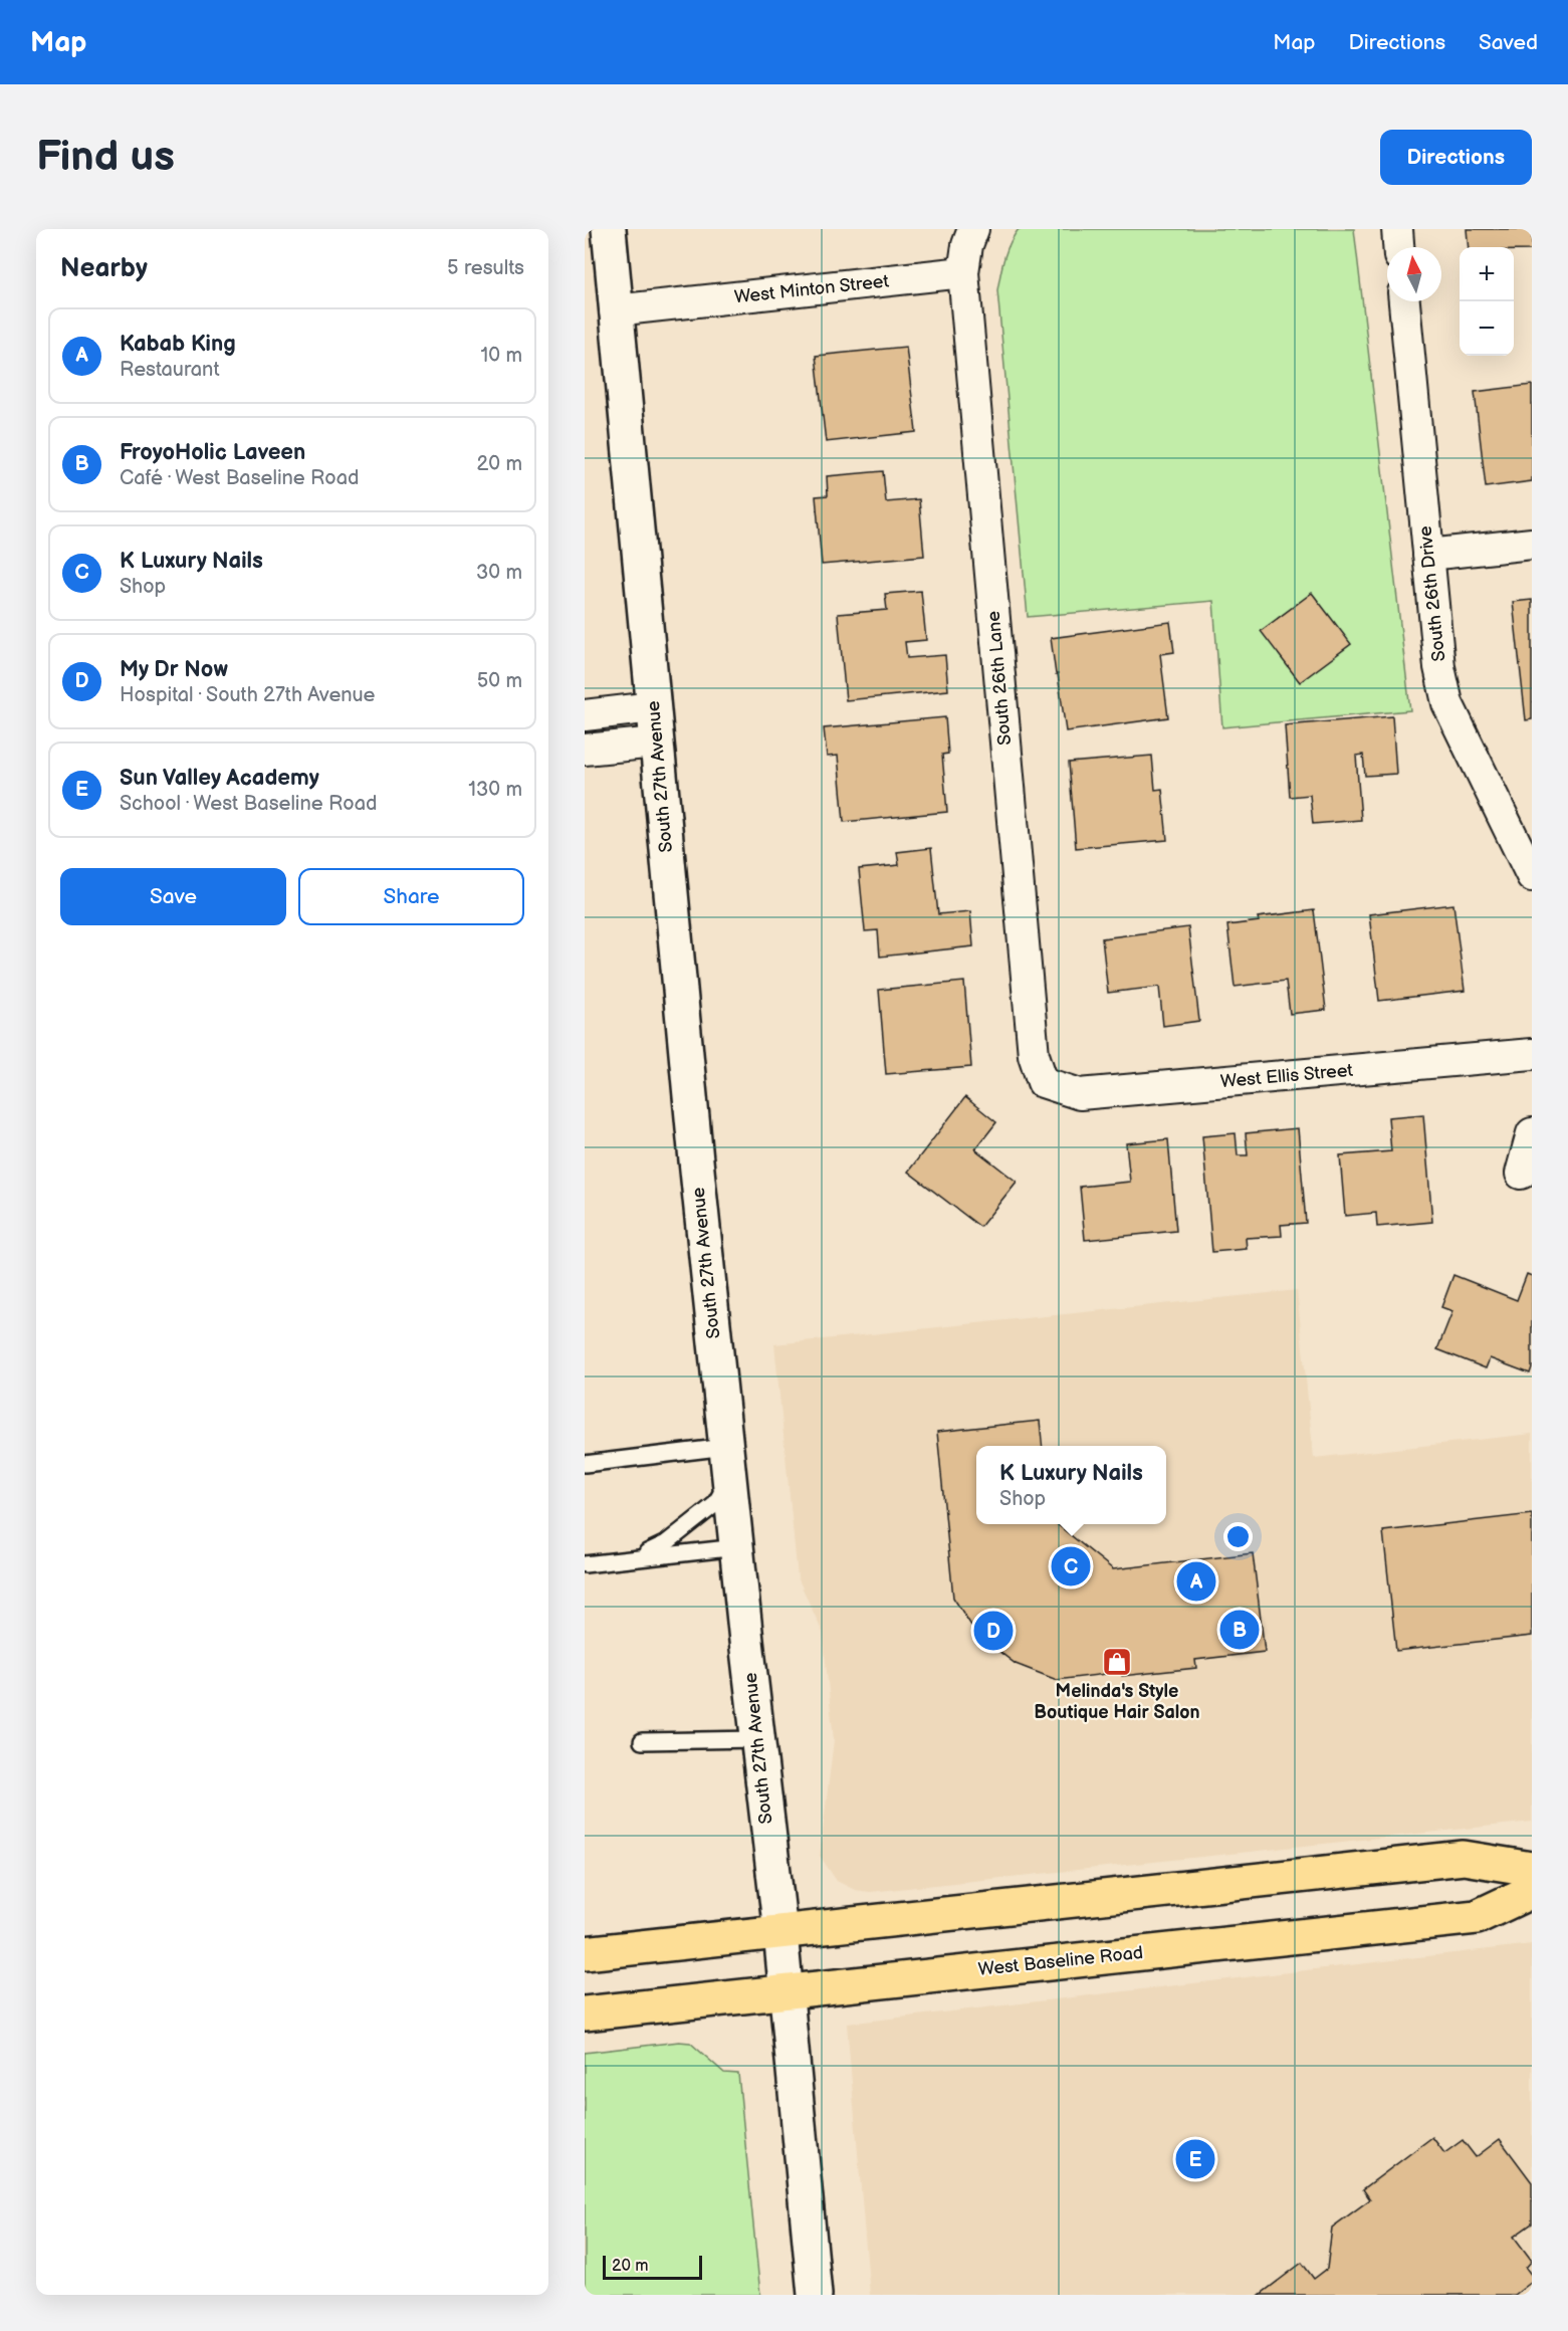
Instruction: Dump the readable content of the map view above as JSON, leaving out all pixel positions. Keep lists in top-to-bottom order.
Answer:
{
  "streets": {
    "main road": ["South 27th Avenue", "West Baseline Road"],
    "street": [
      "West Minton Street",
      "South 26th Drive",
      "South 26th Lane",
      "West Ellis Street"
    ]
  },
  "crossings": [
    ["West Minton Street", "South 26th Lane"],
    ["West Minton Street", "South 27th Avenue"],
    ["South 26th Lane", "West Ellis Street"],
    ["South 27th Avenue", "West Baseline Road"]
  ],
  "places": {
    "shop": ["Melinda's Style Boutique Hair Salon"]
  },
  "scale_bar": "20 m",
  "north": "top",
  "page": {
    "header": "Map",
    "nav": ["Map", "Directions", "Saved"],
    "buttons": [
      "Directions",
      ["Save", "Share"]
    ],
    "title": "Find us",
    "heading": ["Nearby", "5 results"],
    "map_buttons": ["+", "−"],
    "list": [
      {
        "mark": "A",
        "name": "Kabab King",
        "note": "Restaurant",
        "value": "10 m"
      },
      {
        "mark": "B",
        "name": "FroyoHolic Laveen",
        "note": "Café · West Baseline Road",
        "value": "20 m"
      },
      {
        "mark": "C",
        "name": "K Luxury Nails",
        "note": "Shop",
        "value": "30 m"
      },
      {
        "mark": "D",
        "name": "My Dr Now",
        "note": "Hospital · South 27th Avenue",
        "value": "50 m"
      },
      {
        "mark": "E",
        "name": "Sun Valley Academy",
        "note": "School · West Baseline Road",
        "value": "130 m"
      }
    ],
    "popup": ["K Luxury Nails", "Shop"],
    "pins": [
      "C",
      "A",
      "B",
      "D",
      "E"
    ],
    "scale": "20 m"
  }
}
